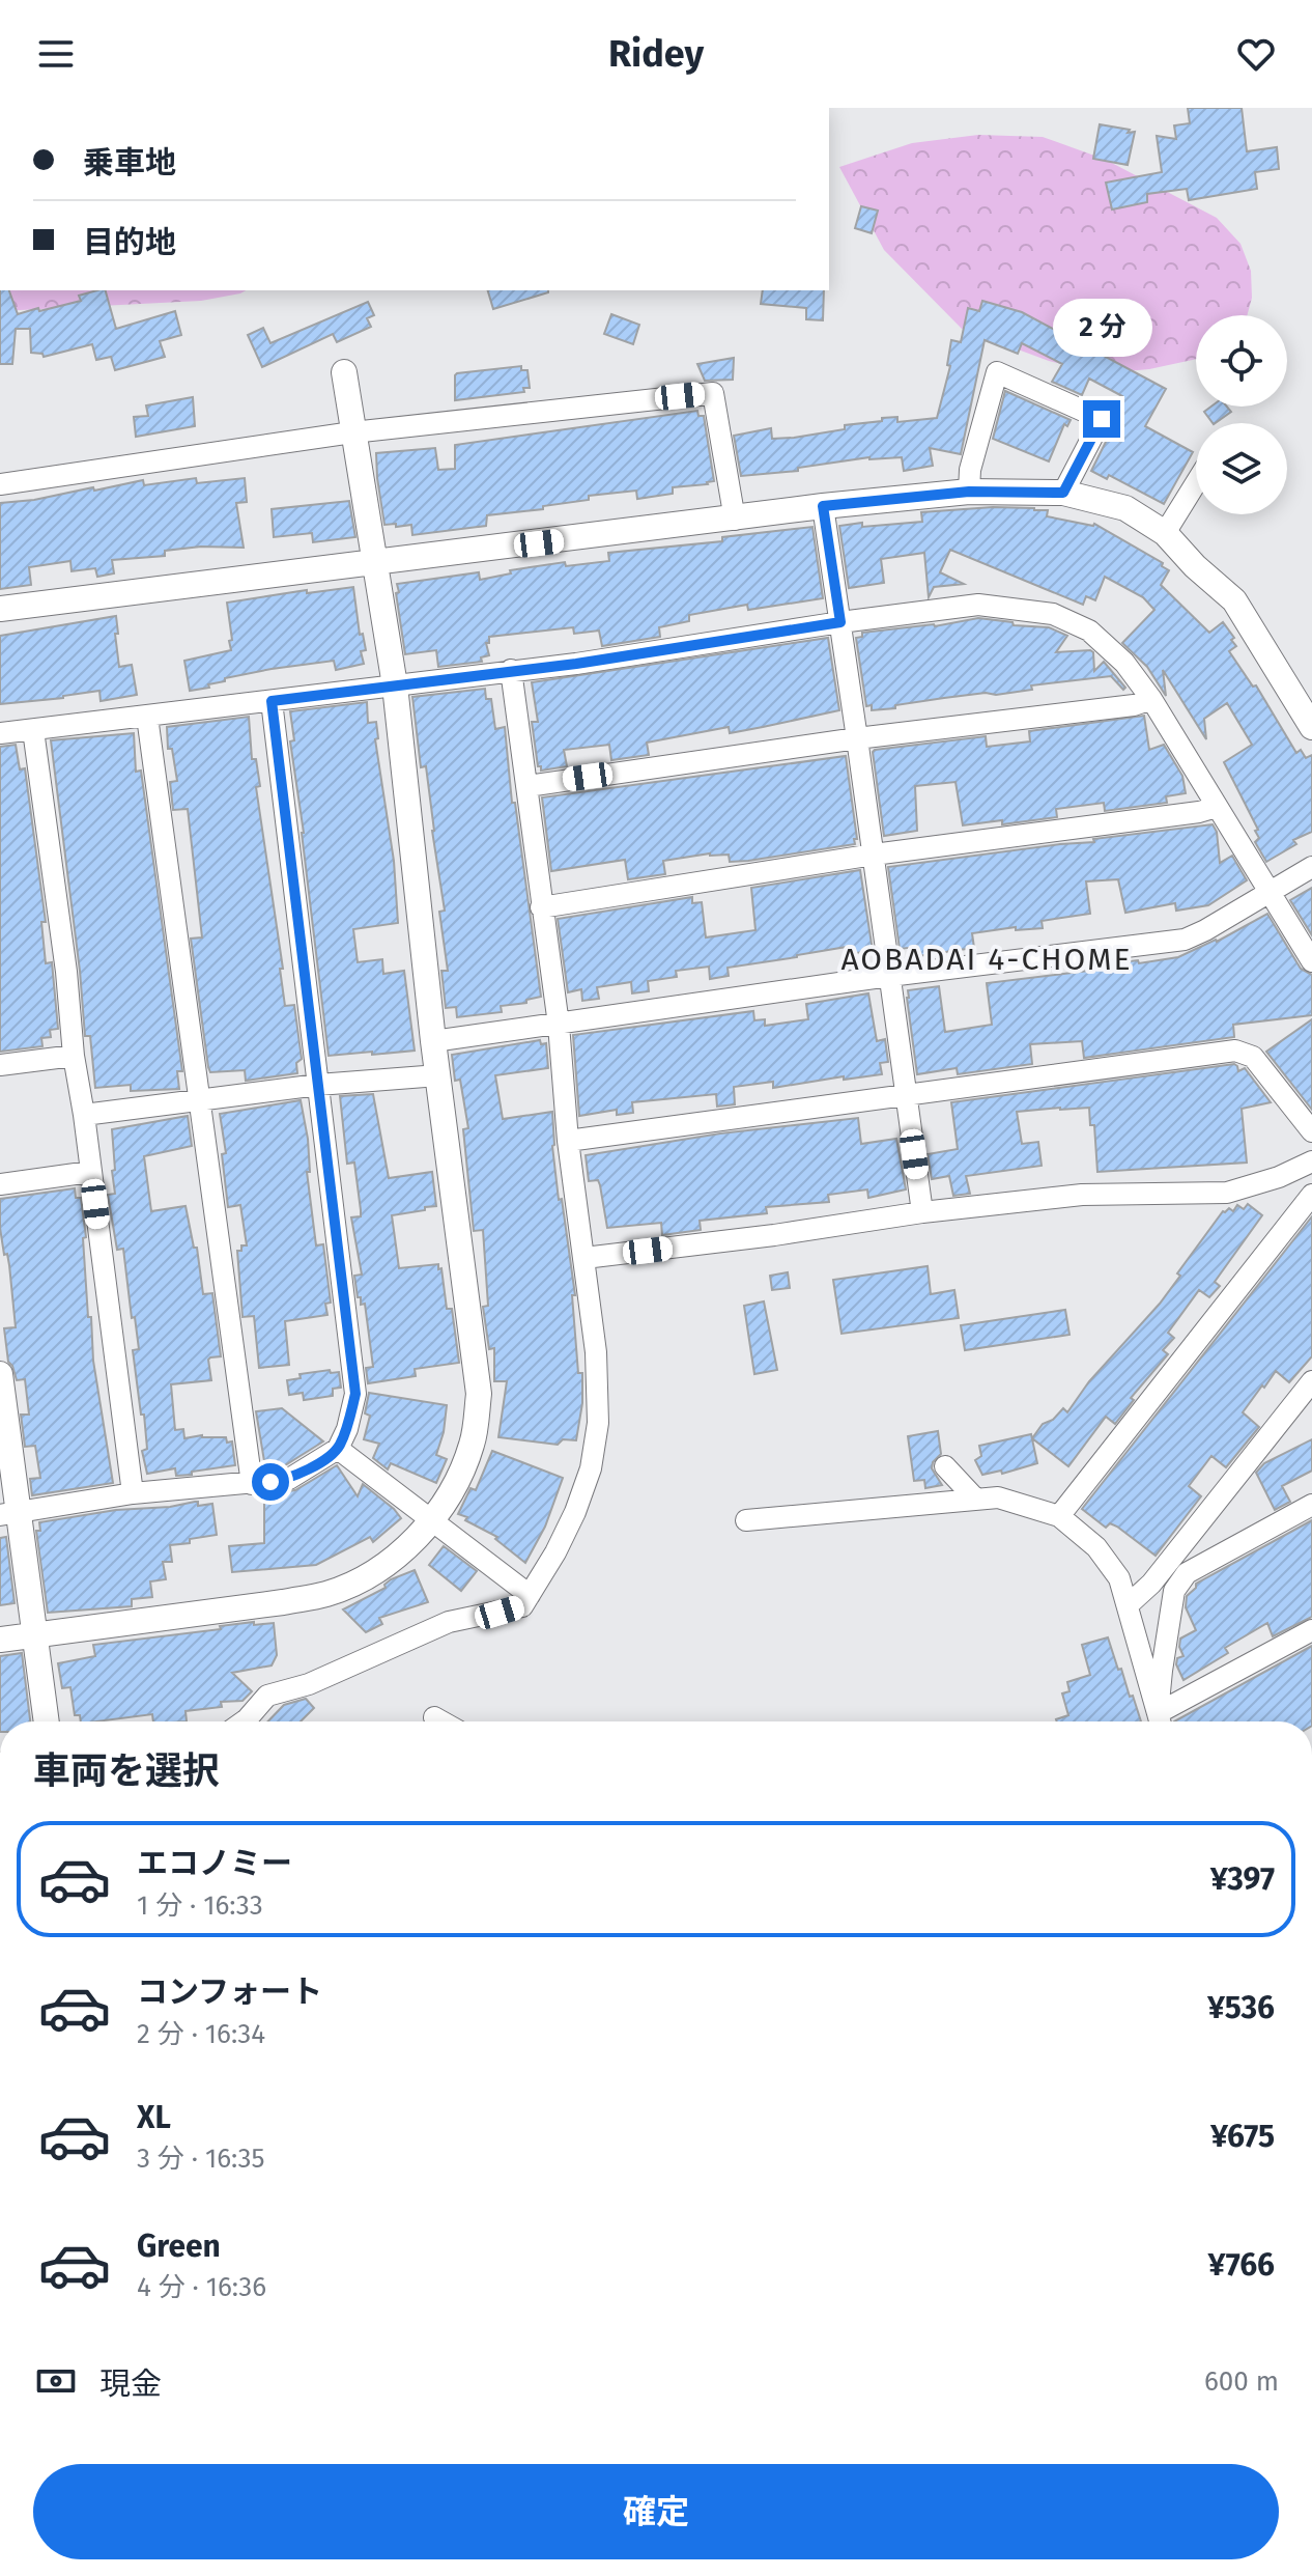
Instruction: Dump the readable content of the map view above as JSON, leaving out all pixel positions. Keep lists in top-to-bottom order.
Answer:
{
  "districts": ["AOBADAI 4-CHOME"],
  "page": {
    "header": "Ridey",
    "banner": ["乗車地", "目的地"],
    "bubble": "2 分",
    "heading": "車両を選択",
    "list": [
      {
        "name": "エコノミー",
        "note": "1 分 · 16:33",
        "value": "¥397"
      },
      {
        "name": "コンフォート",
        "note": "2 分 · 16:34",
        "value": "¥536"
      },
      {
        "name": "XL",
        "note": "3 分 · 16:35",
        "value": "¥675"
      },
      {
        "name": "Green",
        "note": "4 分 · 16:36",
        "value": "¥766"
      }
    ],
    "pay": ["現金", "600 m"],
    "buttons": "確定"
  }
}
